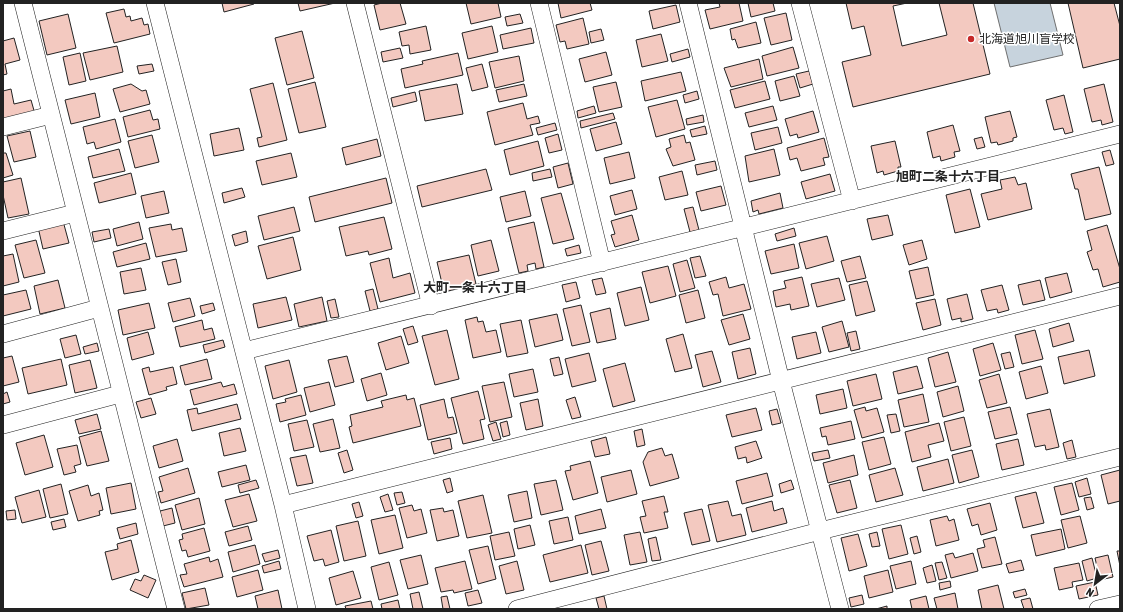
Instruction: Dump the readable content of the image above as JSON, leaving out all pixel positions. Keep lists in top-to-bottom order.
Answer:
{
  "districts": ["旭町二条十六丁目", "大町一条十六丁目"],
  "places": ["北海道旭川盲学校"],
  "north": "bottom left"
}
